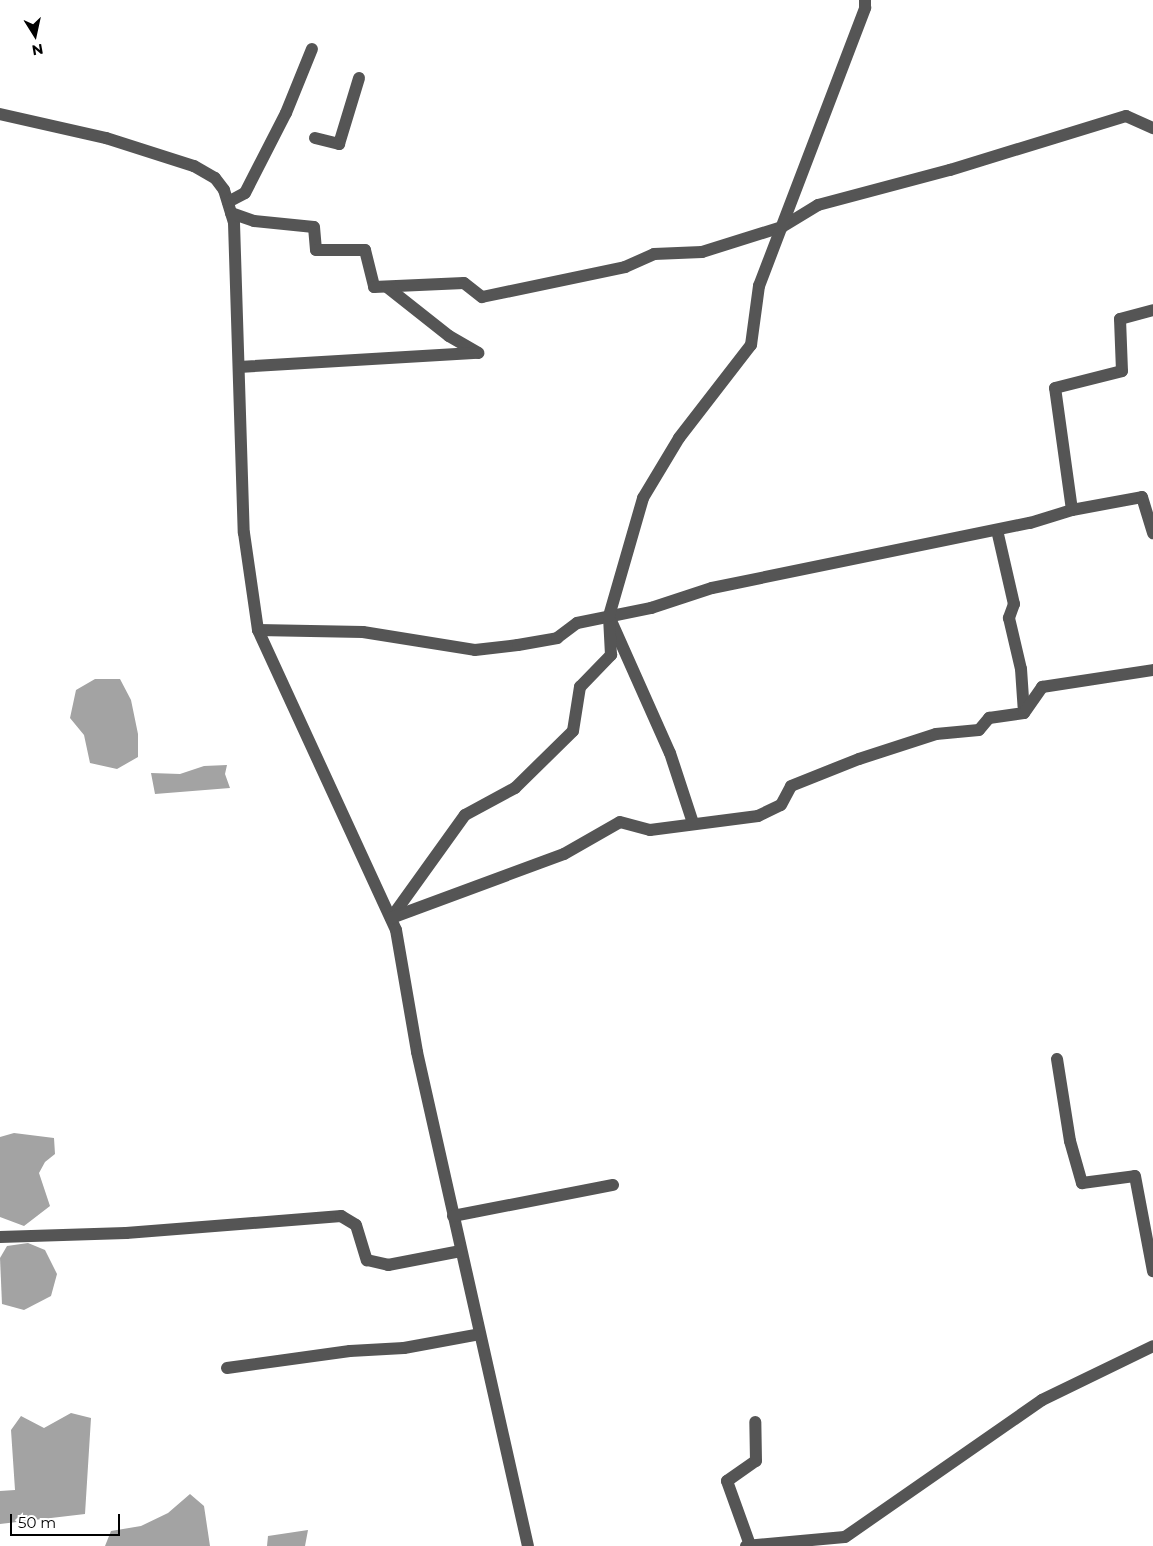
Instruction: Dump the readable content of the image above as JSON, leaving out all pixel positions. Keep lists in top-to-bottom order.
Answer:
{
  "scale_bar": "50 m",
  "north": "bottom"
}
